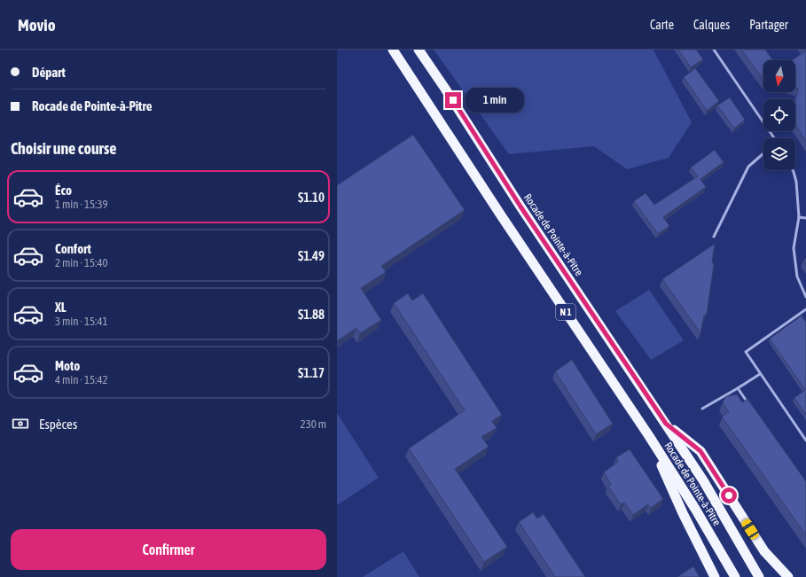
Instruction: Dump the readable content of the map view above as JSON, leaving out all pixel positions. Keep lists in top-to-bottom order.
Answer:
{
  "streets": {
    "highway": ["Rocade de Pointe-à-Pitre", "N 1"]
  },
  "north": "bottom",
  "page": {
    "header": "Movio",
    "nav": ["Carte", "Calques", "Partager"],
    "banner": ["Départ", "Rocade de Pointe-à-Pitre"],
    "bubble": "1 min",
    "heading": "Choisir une course",
    "list": [
      {
        "name": "Éco",
        "note": "1 min · 15:39",
        "value": "$1.10"
      },
      {
        "name": "Confort",
        "note": "2 min · 15:40",
        "value": "$1.49"
      },
      {
        "name": "XL",
        "note": "3 min · 15:41",
        "value": "$1.88"
      },
      {
        "name": "Moto",
        "note": "4 min · 15:42",
        "value": "$1.17"
      }
    ],
    "pay": ["Espèces", "230 m"],
    "buttons": "Confirmer"
  }
}
